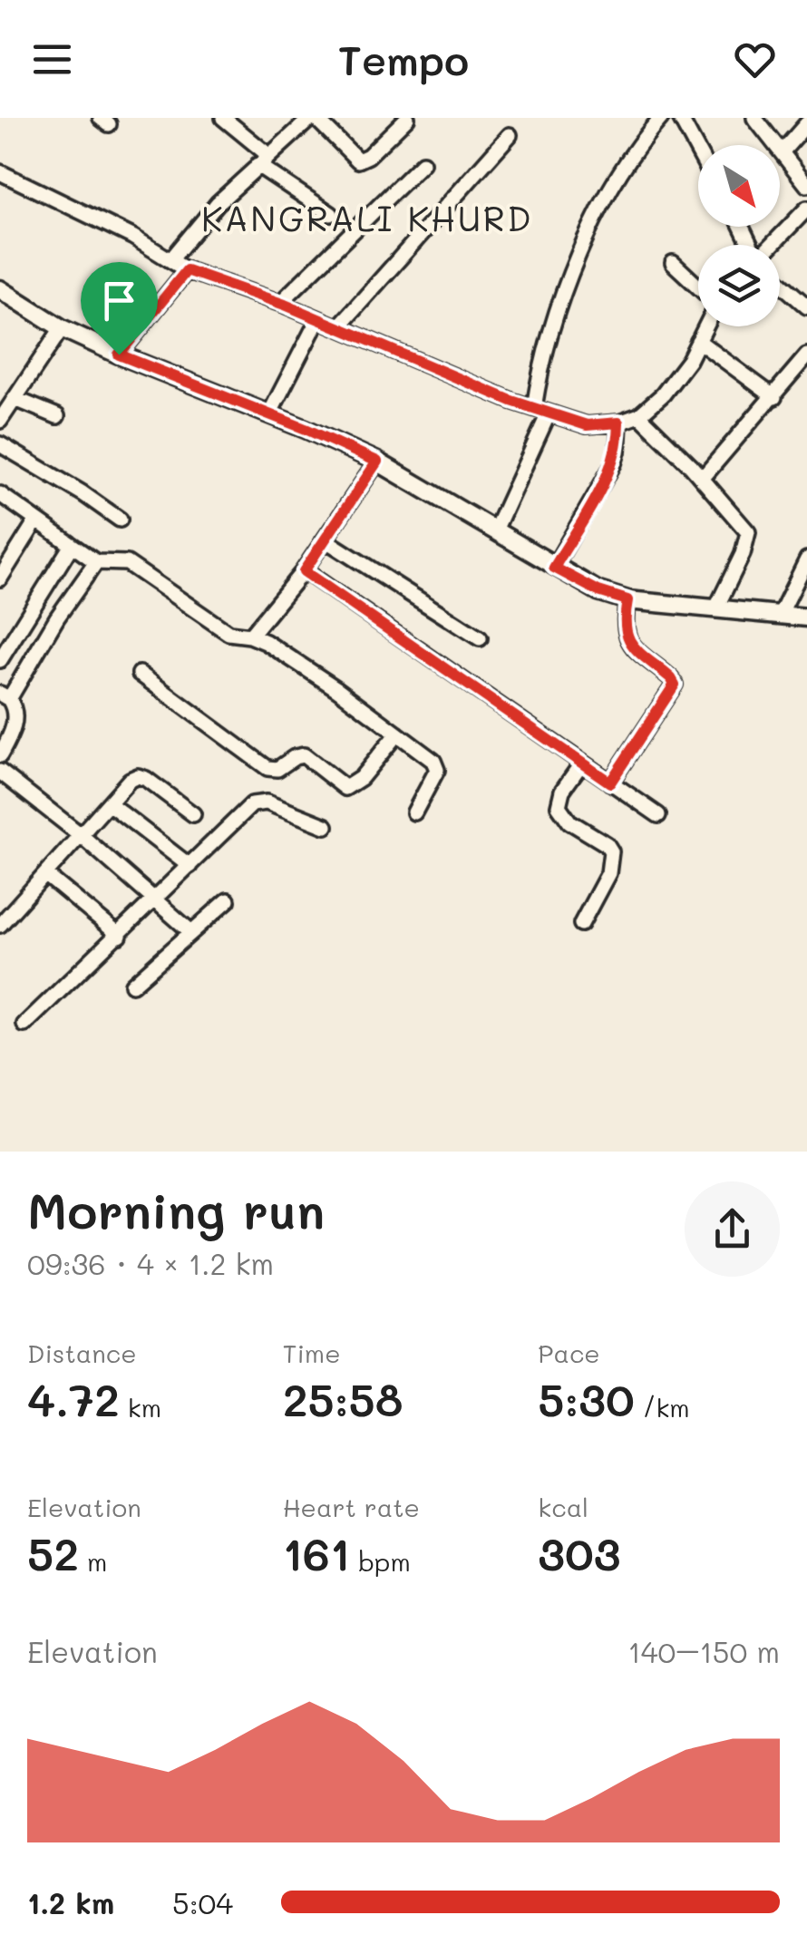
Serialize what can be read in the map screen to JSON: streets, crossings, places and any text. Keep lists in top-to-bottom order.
{
  "districts": ["KANGRALI KHURD"],
  "north": "bottom right",
  "page": {
    "header": "Tempo",
    "heading": ["Morning run", "09:36 · 4 × 1.2 km"],
    "stats": [
      ["Distance", "4.72 km"],
      ["Time", "25:58"],
      ["Pace", "5:30 /km"],
      ["Elevation", "52 m"],
      ["Heart rate", "161 bpm"],
      ["kcal", "303"]
    ],
    "chart": ["Elevation", "140–150 m"],
    "list": [
      {
        "name": "1.2 km",
        "note": "5:04"
      }
    ]
  }
}
